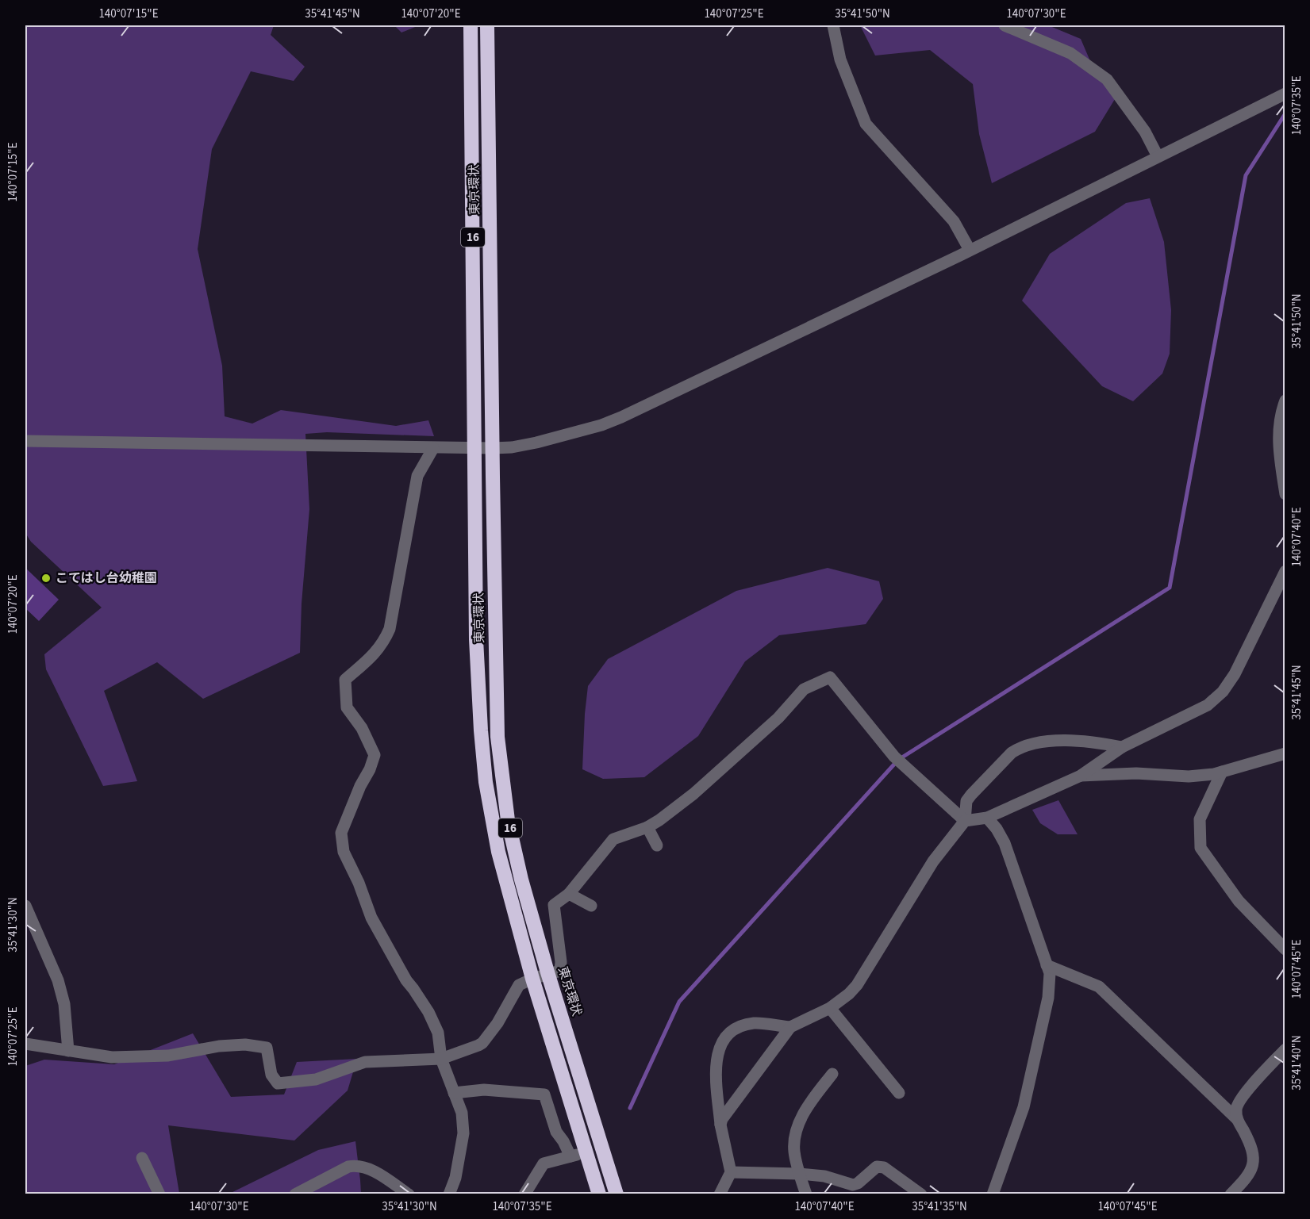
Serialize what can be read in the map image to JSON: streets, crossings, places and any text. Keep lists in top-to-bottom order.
{
  "streets": {
    "highway": ["東京環状", "16"]
  },
  "places": ["こてはし台幼稚園"],
  "coordinates": [
    "140°07'15\"E",
    "35°41'45\"N",
    "140°07'20\"E",
    "140°07'25\"E",
    "35°41'50\"N",
    "140°07'30\"E",
    "140°07'35\"E",
    "140°07'40\"E",
    "35°41'30\"N",
    "140°07'45\"E",
    "35°41'40\"N",
    "35°41'35\"N"
  ]
}
